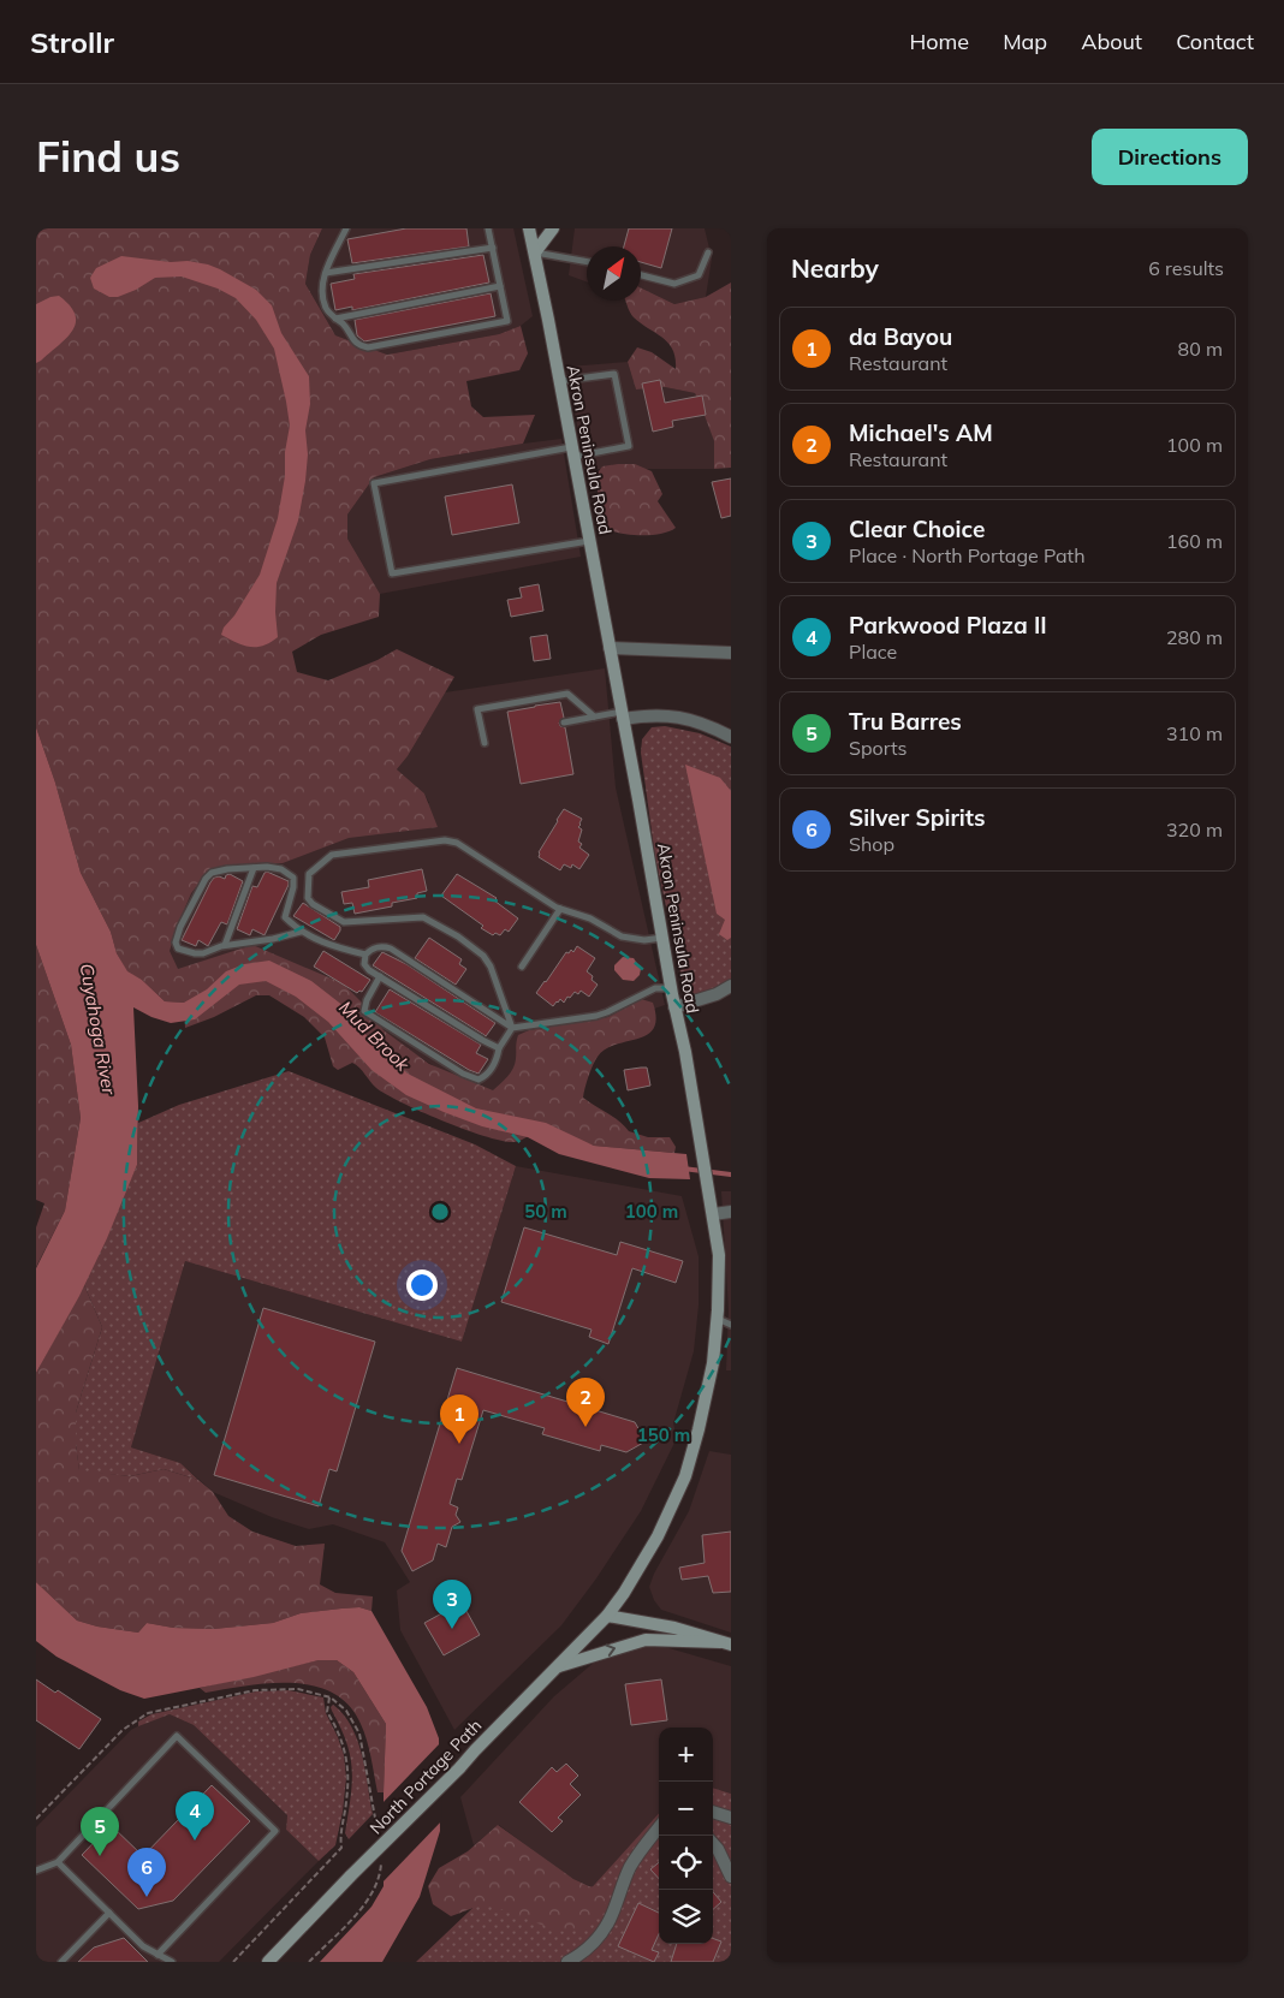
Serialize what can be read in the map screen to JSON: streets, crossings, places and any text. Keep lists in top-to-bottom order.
{
  "streets": {
    "street": ["Akron Peninsula Road", "North Portage Path"]
  },
  "crossings": [
    ["Akron Peninsula Road", "North Portage Path"]
  ],
  "water": ["Cuyahoga River", "Mud Brook"],
  "north": "top right",
  "page": {
    "header": "Strollr",
    "nav": [
      "Home",
      "Map",
      "About",
      "Contact"
    ],
    "buttons": "Directions",
    "title": "Find us",
    "heading": ["Nearby", "6 results"],
    "list": [
      {
        "mark": "1",
        "name": "da Bayou",
        "note": "Restaurant",
        "value": "80 m"
      },
      {
        "mark": "2",
        "name": "Michael's AM",
        "note": "Restaurant",
        "value": "100 m"
      },
      {
        "mark": "3",
        "name": "Clear Choice",
        "note": "Place · North Portage Path",
        "value": "160 m"
      },
      {
        "mark": "4",
        "name": "Parkwood Plaza II",
        "note": "Place",
        "value": "280 m"
      },
      {
        "mark": "5",
        "name": "Tru Barres",
        "note": "Sports",
        "value": "310 m"
      },
      {
        "mark": "6",
        "name": "Silver Spirits",
        "note": "Shop",
        "value": "320 m"
      }
    ],
    "pins": [
      "2",
      "1",
      "3",
      "4",
      "5",
      "6"
    ],
    "map_buttons": ["+", "−"]
  },
  "rings": ["50 m", "100 m", "150 m"]
}
